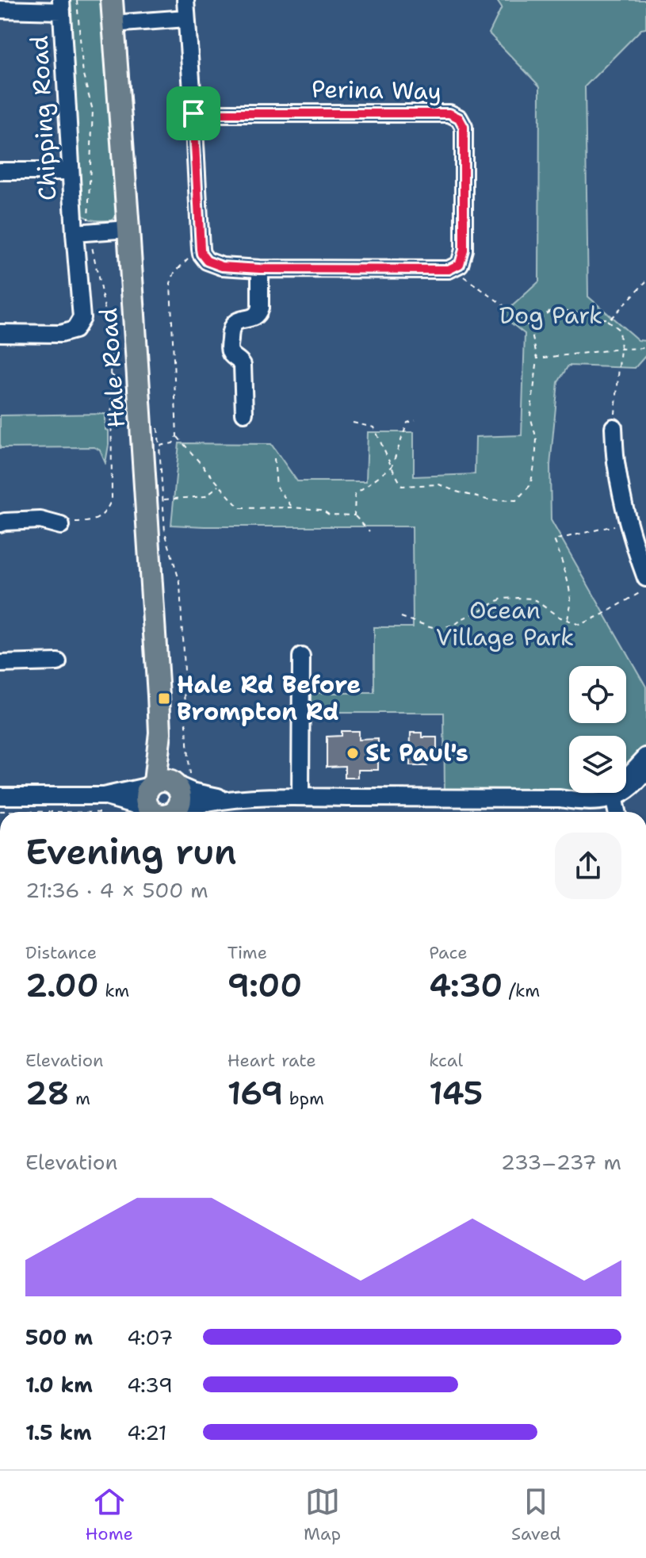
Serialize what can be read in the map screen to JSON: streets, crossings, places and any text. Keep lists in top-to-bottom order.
{
  "streets": {
    "main road": ["Hale Road"],
    "street": ["Perina Way", "Chipping Road"]
  },
  "parks": ["Dog Park", "Ocean Village Park"],
  "places": {
    "transit": ["Hale Rd Before Brompton Rd"],
    "other": ["St Paul's"]
  },
  "page": {
    "heading": ["Evening run", "21:36 · 4 × 500 m"],
    "stats": [
      ["Distance", "2.00 km"],
      ["Time", "9:00"],
      ["Pace", "4:30 /km"],
      ["Elevation", "28 m"],
      ["Heart rate", "169 bpm"],
      ["kcal", "145"]
    ],
    "chart": ["Elevation", "233–237 m"],
    "list": [
      {
        "name": "500 m",
        "note": "4:07"
      },
      {
        "name": "1.0 km",
        "note": "4:39"
      },
      {
        "name": "1.5 km",
        "note": "4:21"
      }
    ],
    "tabs": ["Home", "Map", "Saved"]
  }
}
